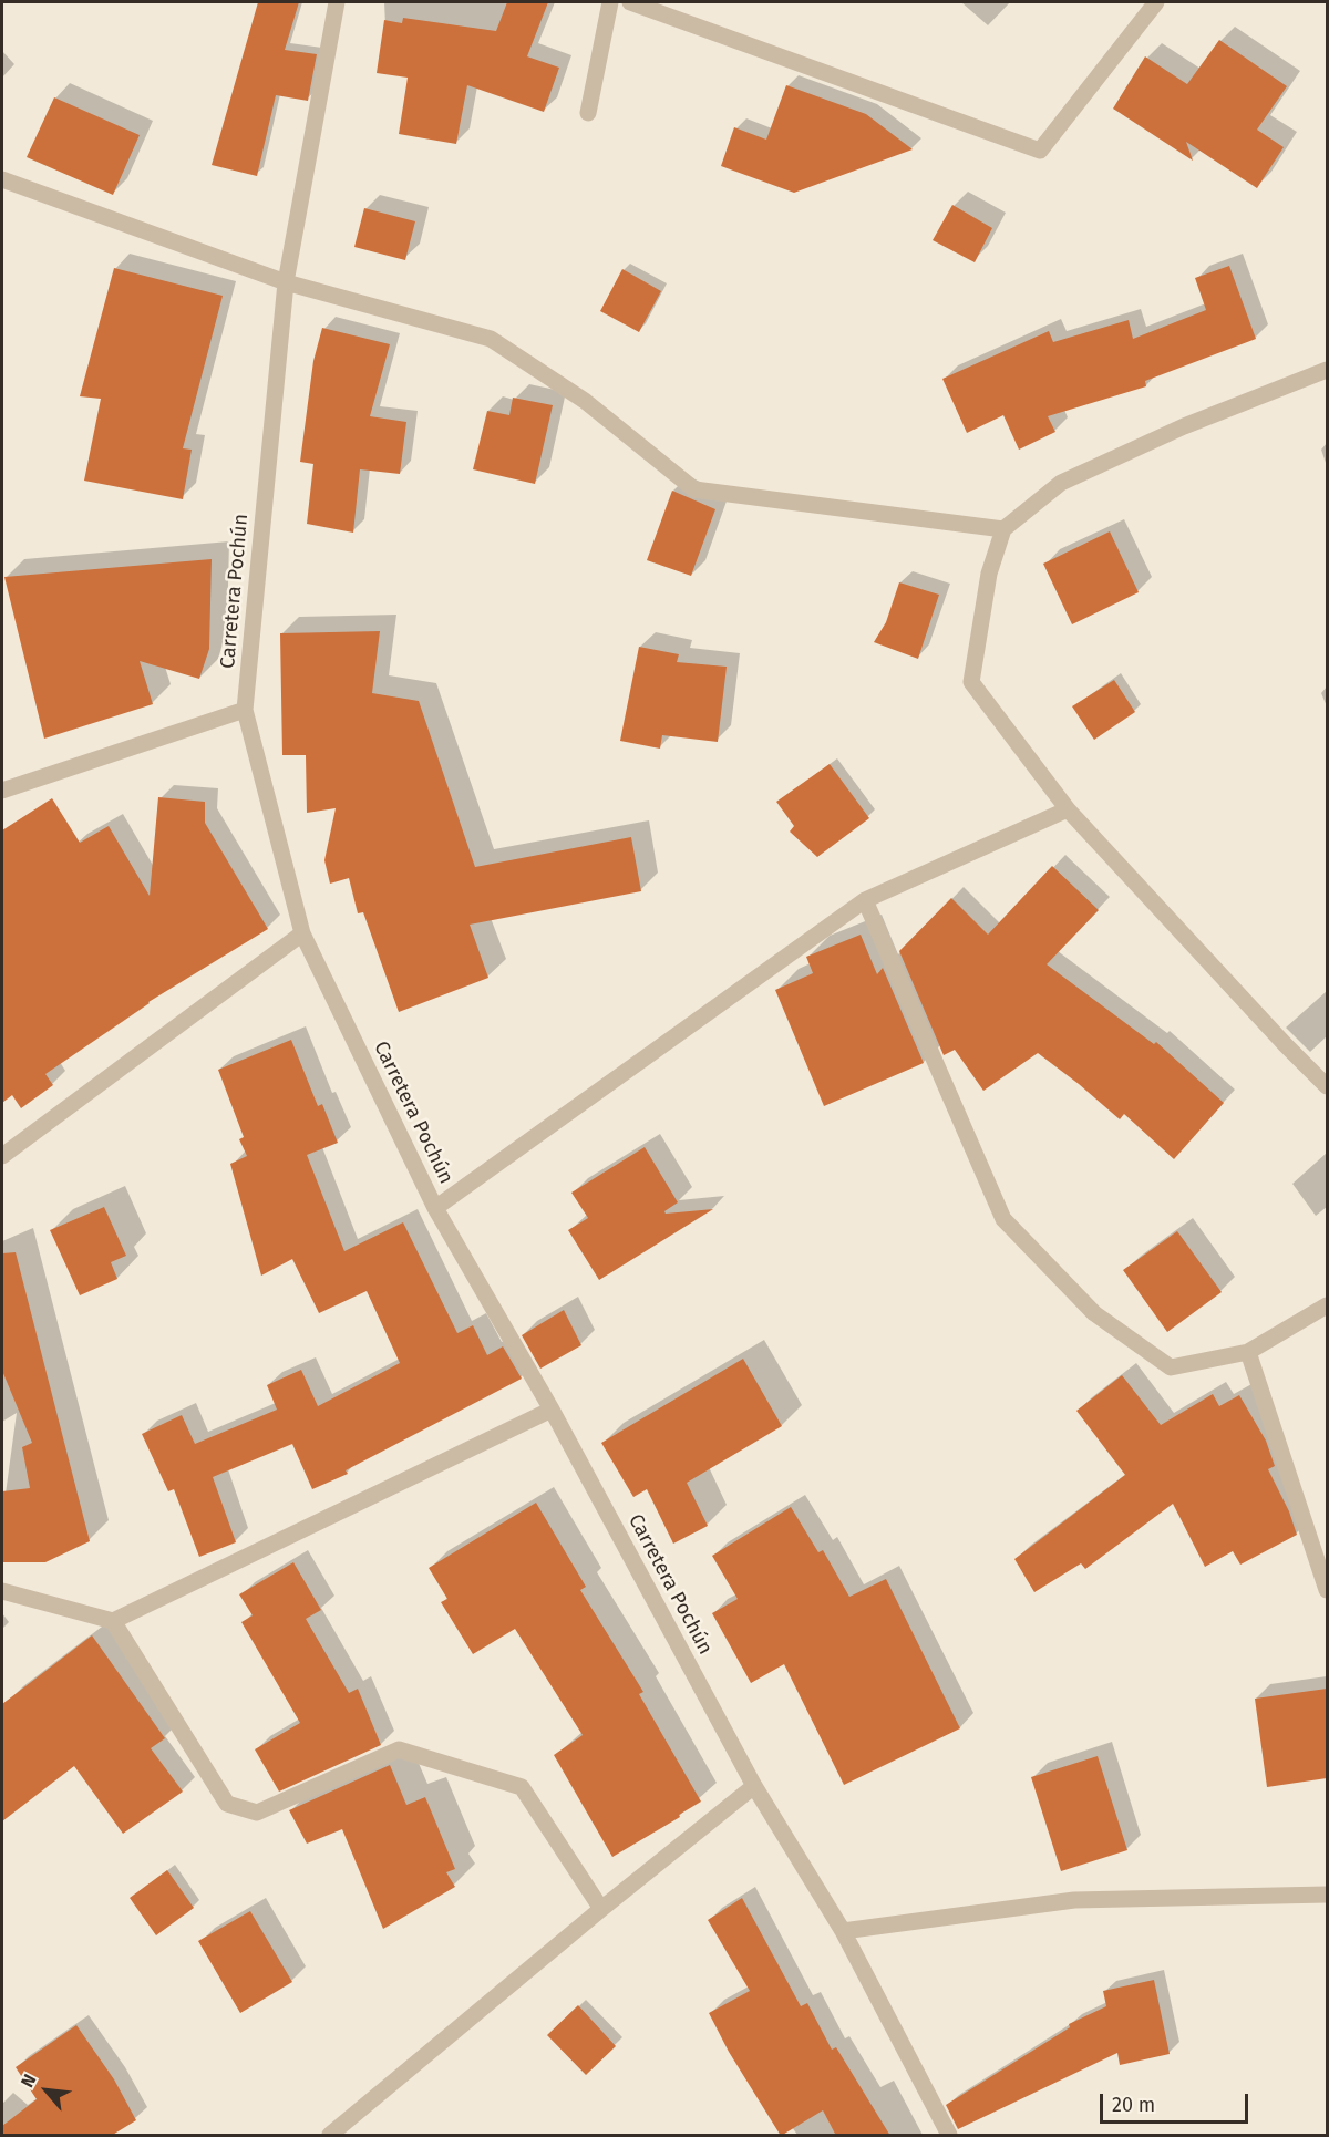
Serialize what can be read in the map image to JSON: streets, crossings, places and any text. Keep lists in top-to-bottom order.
{
  "streets": {
    "street": ["Carretera Pochún"]
  },
  "scale_bar": "20 m",
  "north": "top left"
}
